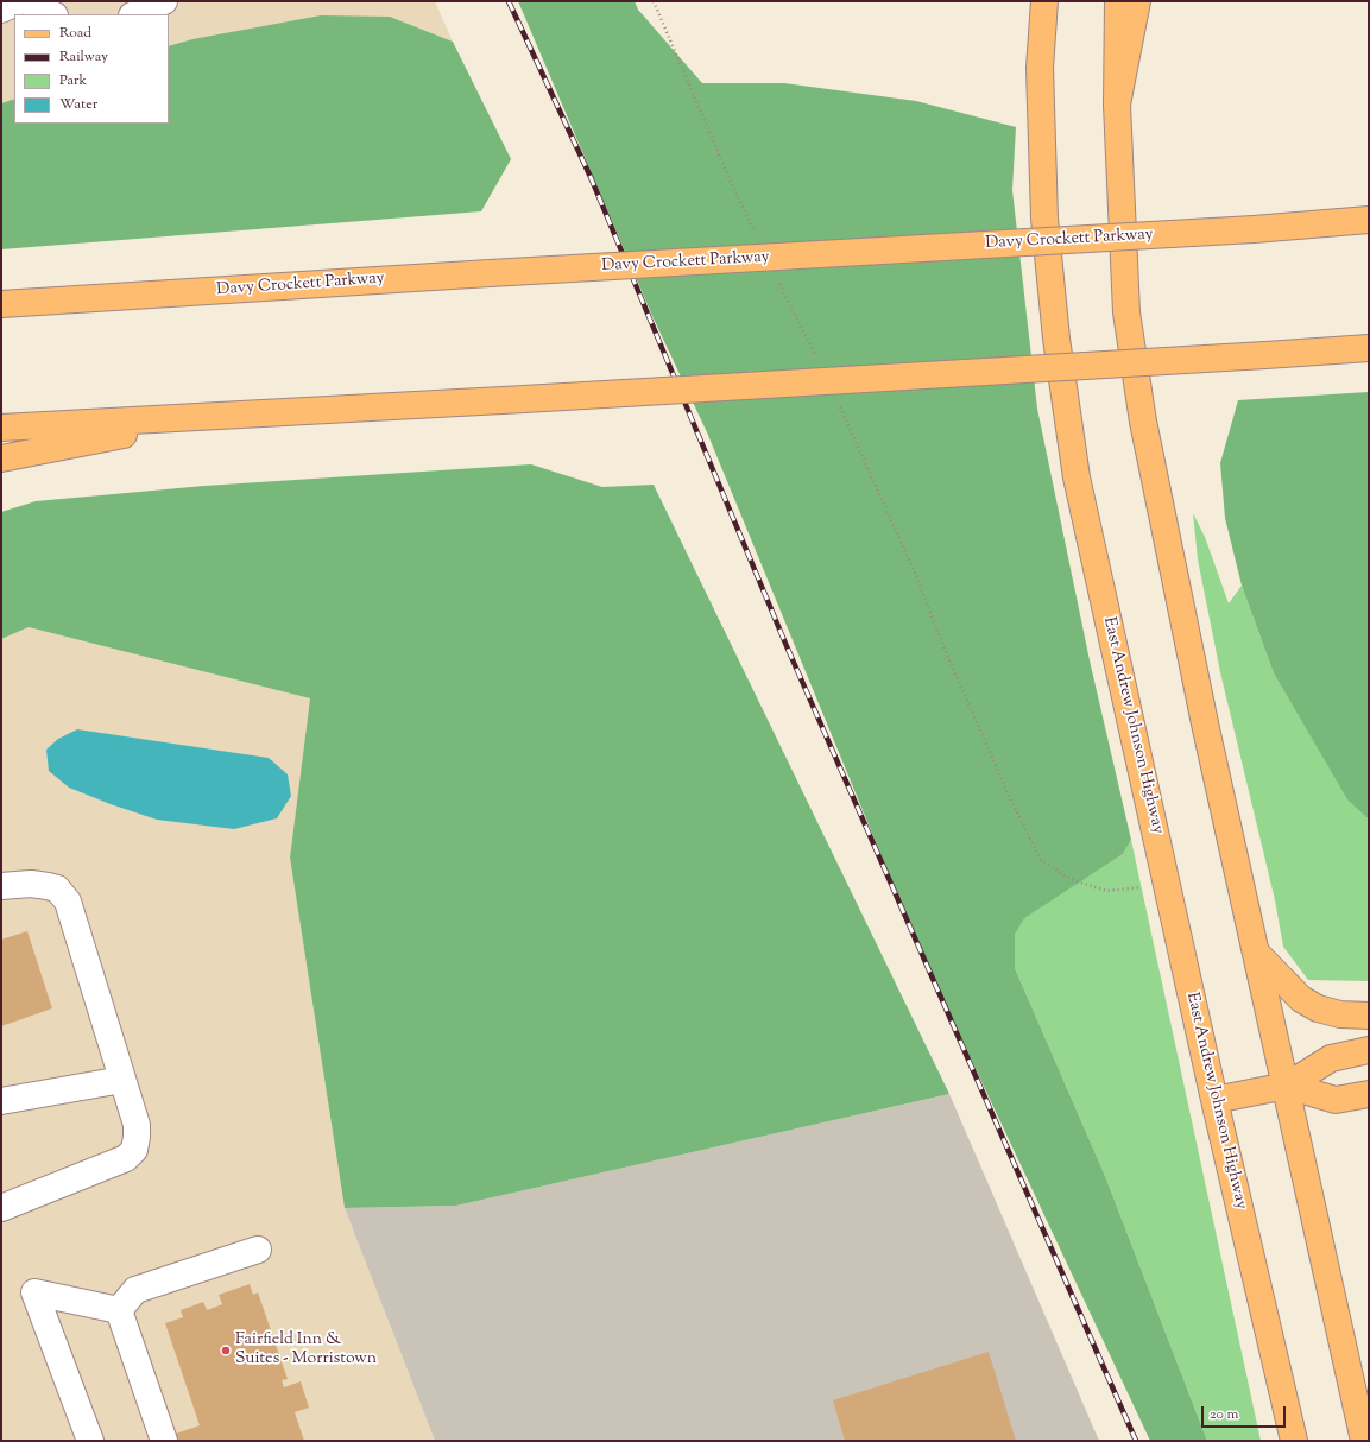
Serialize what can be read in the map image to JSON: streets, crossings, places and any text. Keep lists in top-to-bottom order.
{
  "streets": {
    "main road": ["Davy Crockett Parkway", "East Andrew Johnson Highway"]
  },
  "places": ["Fairfield Inn & Suites - Morristown"],
  "legend": [
    "Road",
    "Railway",
    "Park",
    "Water"
  ],
  "scale_bar": "20 m"
}
